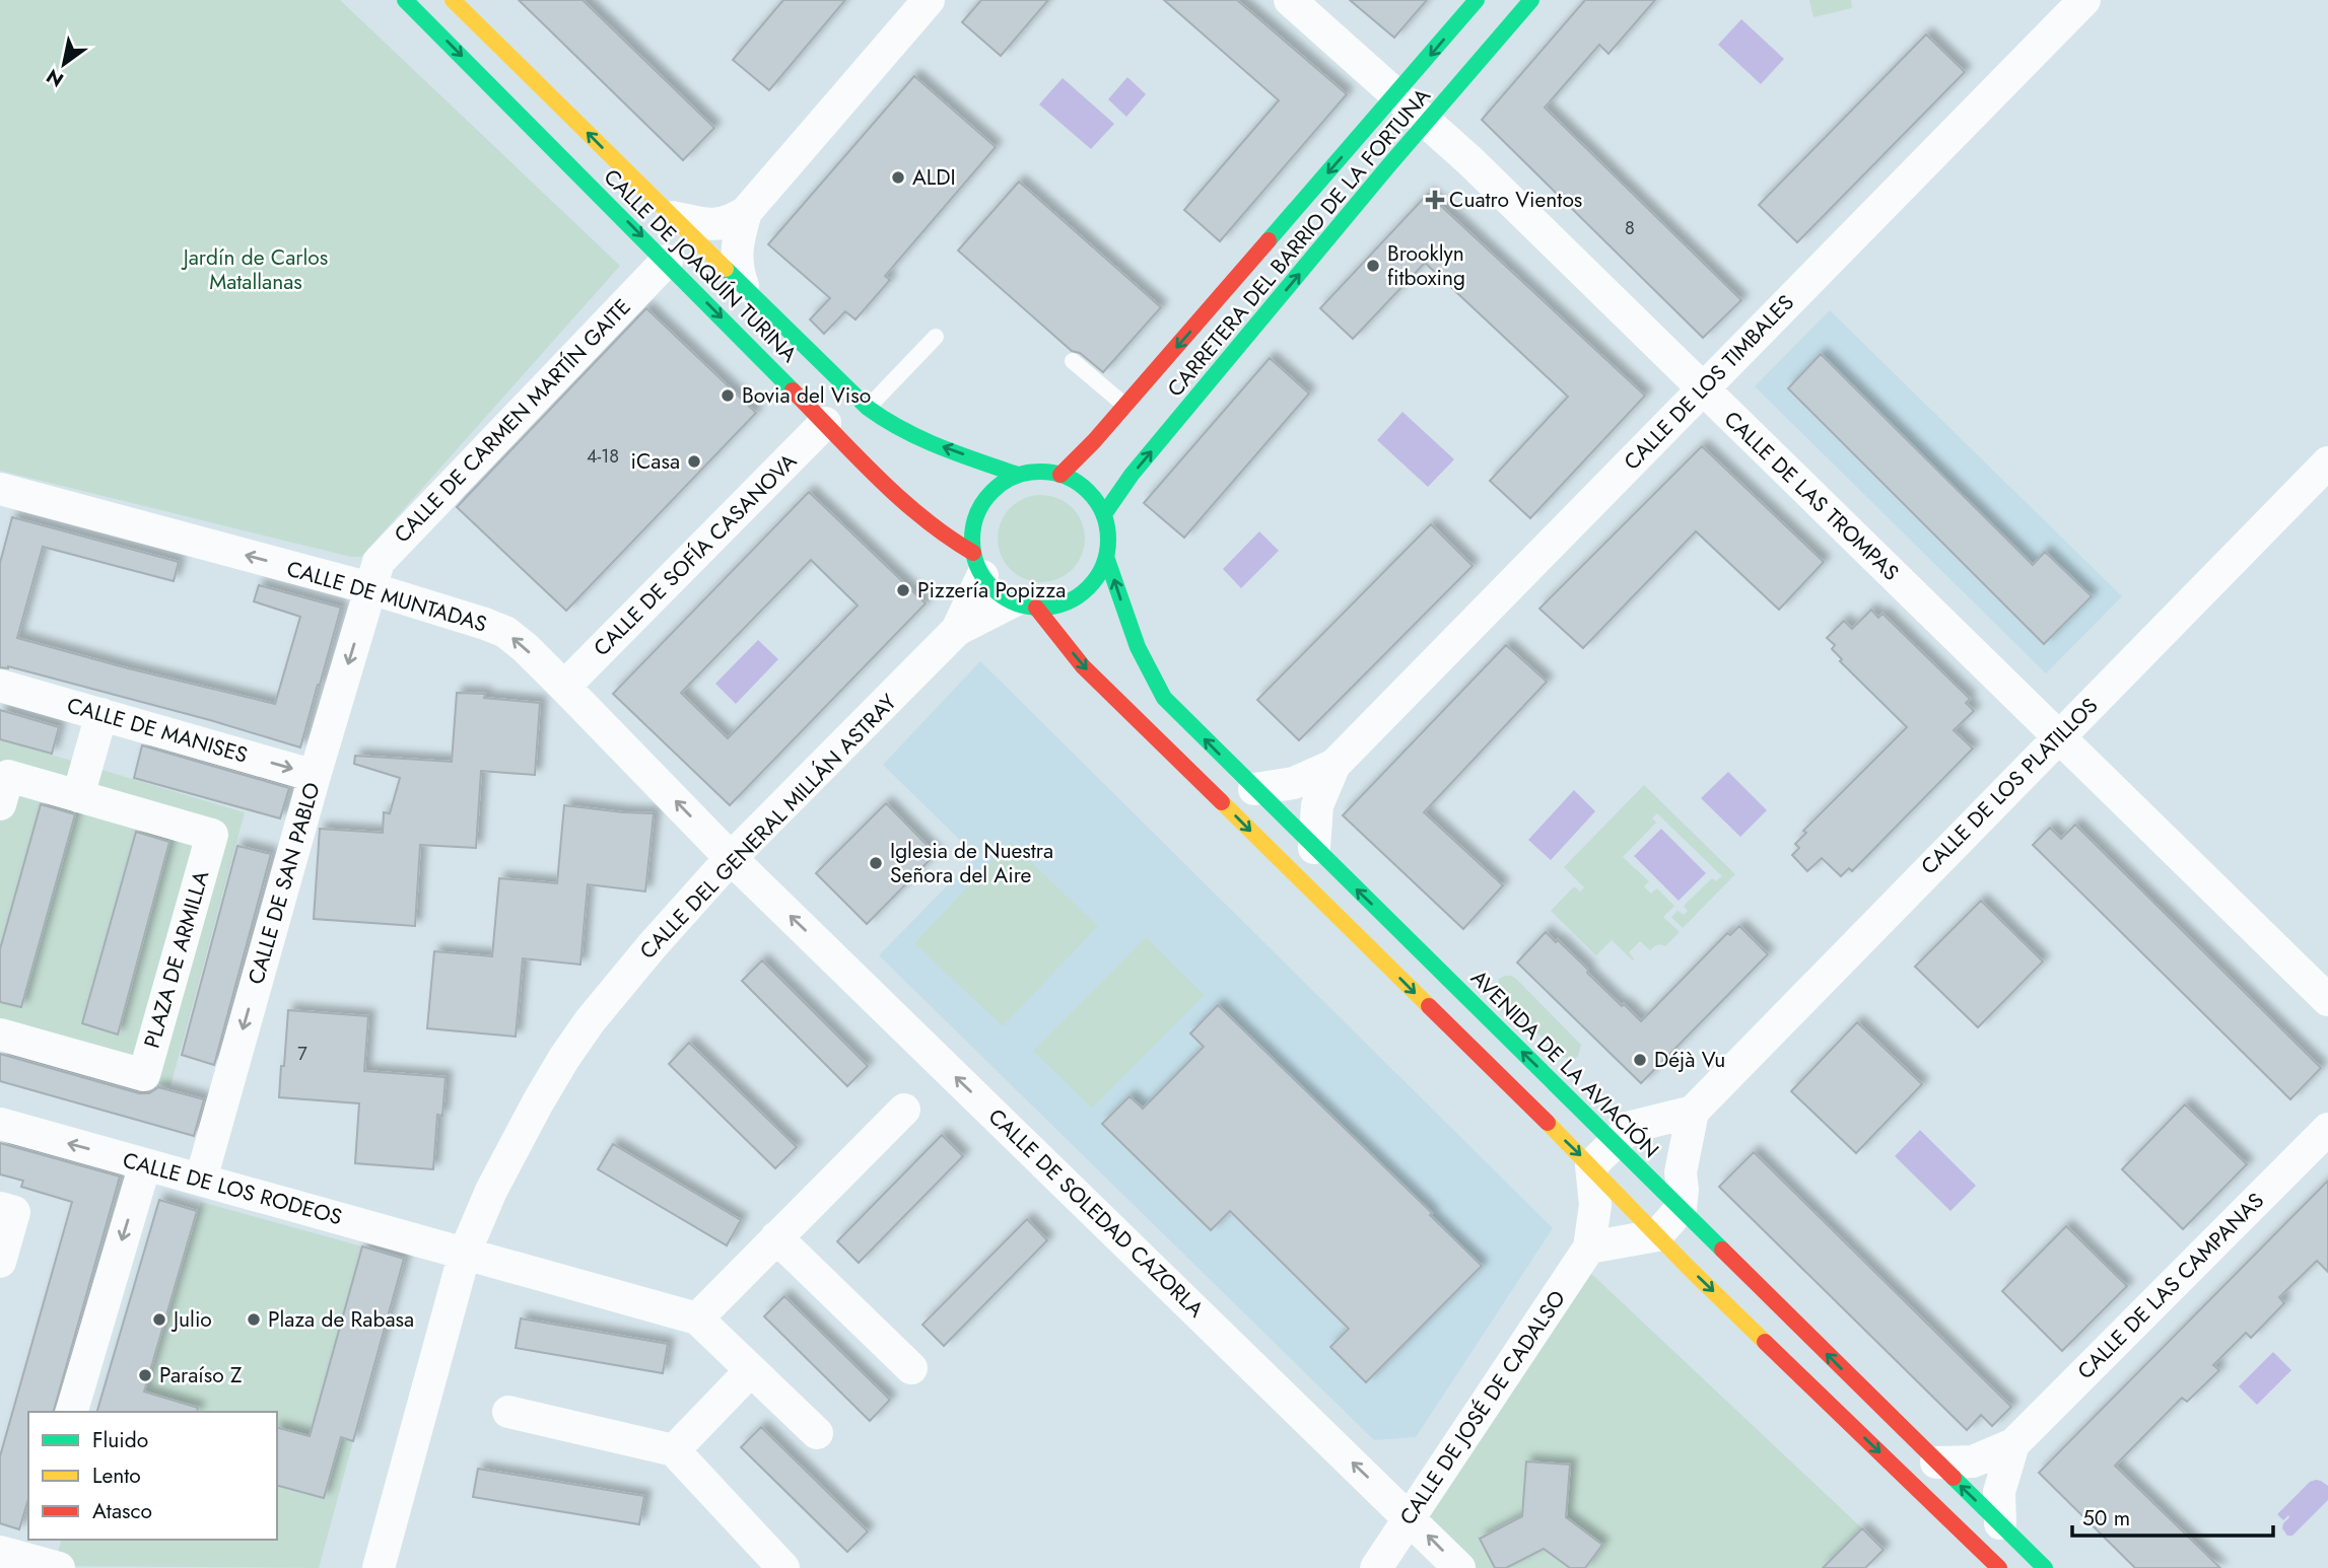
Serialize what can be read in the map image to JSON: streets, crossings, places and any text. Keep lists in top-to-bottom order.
{
  "streets": {
    "main road": ["CARRETERA DEL BARRIO DE LA FORTUNA", "CALLE DE JOAQUÍN TURINA", "AVENIDA DE LA AVIACIÓN"],
    "street": [
      "CALLE DE LOS TIMBALES",
      "CALLE DE CARMEN MARTÍN GAITE",
      "CALLE DE LAS TROMPAS",
      "CALLE DE SOFÍA CASANOVA",
      "CALLE DE MUNTADAS",
      "CALLE DE MANISES",
      "CALLE DE LOS PLATILLOS",
      "CALLE DEL GENERAL MILLÁN ASTRAY",
      "CALLE DE SAN PABLO",
      "PLAZA DE ARMILLA",
      "CALLE DE LOS RODEOS",
      "CALLE DE SOLEDAD CAZORLA",
      "CALLE DE LAS CAMPANAS",
      "CALLE DE JOSÉ DE CADALSO"
    ]
  },
  "crossings": [
    ["CARRETERA DEL BARRIO DE LA FORTUNA", "CALLE DE JOAQUÍN TURINA"],
    ["CARRETERA DEL BARRIO DE LA FORTUNA", "CALLE DE LAS TROMPAS"],
    ["CARRETERA DEL BARRIO DE LA FORTUNA", "CALLE DEL GENERAL MILLÁN ASTRAY"],
    ["CARRETERA DEL BARRIO DE LA FORTUNA", "AVENIDA DE LA AVIACIÓN"],
    ["CALLE DE JOAQUÍN TURINA", "CALLE DE CARMEN MARTÍN GAITE"],
    ["CALLE DE JOAQUÍN TURINA", "CALLE DE SOFÍA CASANOVA"],
    ["CALLE DE JOAQUÍN TURINA", "CALLE DEL GENERAL MILLÁN ASTRAY"],
    ["CALLE DE JOAQUÍN TURINA", "AVENIDA DE LA AVIACIÓN"],
    ["CALLE DE LOS TIMBALES", "CALLE DE LAS TROMPAS"],
    ["CALLE DE LOS TIMBALES", "AVENIDA DE LA AVIACIÓN"],
    ["CALLE DE CARMEN MARTÍN GAITE", "CALLE DE MUNTADAS"],
    ["CALLE DE CARMEN MARTÍN GAITE", "CALLE DE SAN PABLO"],
    ["CALLE DE LAS TROMPAS", "CALLE DE LOS PLATILLOS"],
    ["CALLE DE SOFÍA CASANOVA", "CALLE DE MUNTADAS"],
    ["CALLE DE MUNTADAS", "CALLE DEL GENERAL MILLÁN ASTRAY"],
    ["CALLE DE MUNTADAS", "CALLE DE SAN PABLO"],
    ["CALLE DE MUNTADAS", "CALLE DE SOLEDAD CAZORLA"],
    ["CALLE DE MANISES", "CALLE DE SAN PABLO"],
    ["CALLE DEL GENERAL MILLÁN ASTRAY", "AVENIDA DE LA AVIACIÓN"],
    ["CALLE DEL GENERAL MILLÁN ASTRAY", "CALLE DE LOS RODEOS"],
    ["CALLE DEL GENERAL MILLÁN ASTRAY", "CALLE DE SOLEDAD CAZORLA"],
    ["CALLE DE SAN PABLO", "CALLE DE LOS RODEOS"],
    ["AVENIDA DE LA AVIACIÓN", "CALLE DE LAS CAMPANAS"],
    ["CALLE DE SOLEDAD CAZORLA", "CALLE DE JOSÉ DE CADALSO"]
  ],
  "one_way": [
    "CALLE DE MUNTADAS",
    "CALLE DE MANISES",
    "CALLE DE SAN PABLO",
    "CALLE DE SOLEDAD CAZORLA"
  ],
  "parks": ["Jardín de Carlos Matallanas"],
  "places": {
    "other": [
      "ALDI",
      "Brooklyn fitboxing",
      "Bovia del Viso",
      "iCasa",
      "Pizzería Popizza",
      "Iglesia de Nuestra Señora del Aire",
      "Déjà Vu",
      "Julio",
      "Plaza de Rabasa",
      "Paraíso Z"
    ],
    "health": ["Cuatro Vientos"]
  },
  "house_numbers": ["8", "4-18", "7"],
  "legend": ["Fluido", "Lento", "Atasco"],
  "scale_bar": "50 m",
  "north": "bottom left"
}
